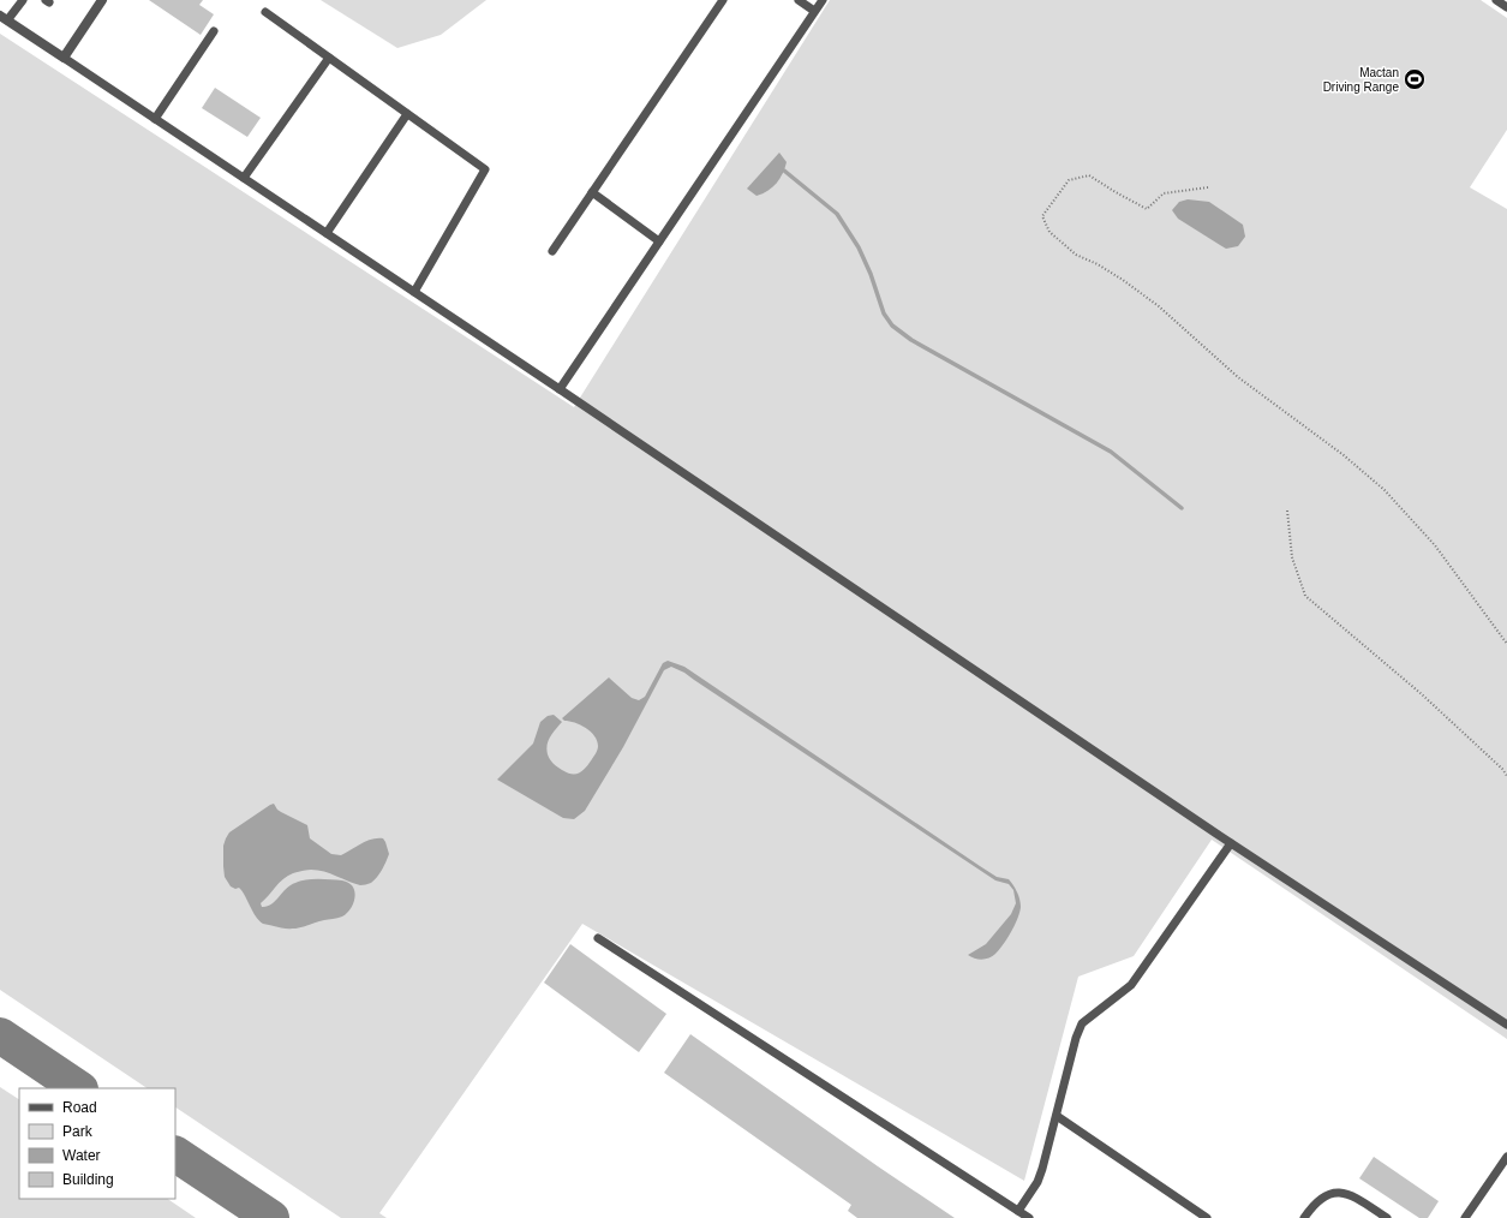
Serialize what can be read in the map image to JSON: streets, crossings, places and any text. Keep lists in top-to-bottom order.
{
  "places": {
    "sports": ["Mactan Driving Range"]
  },
  "legend": [
    "Road",
    "Park",
    "Water",
    "Building"
  ]
}
